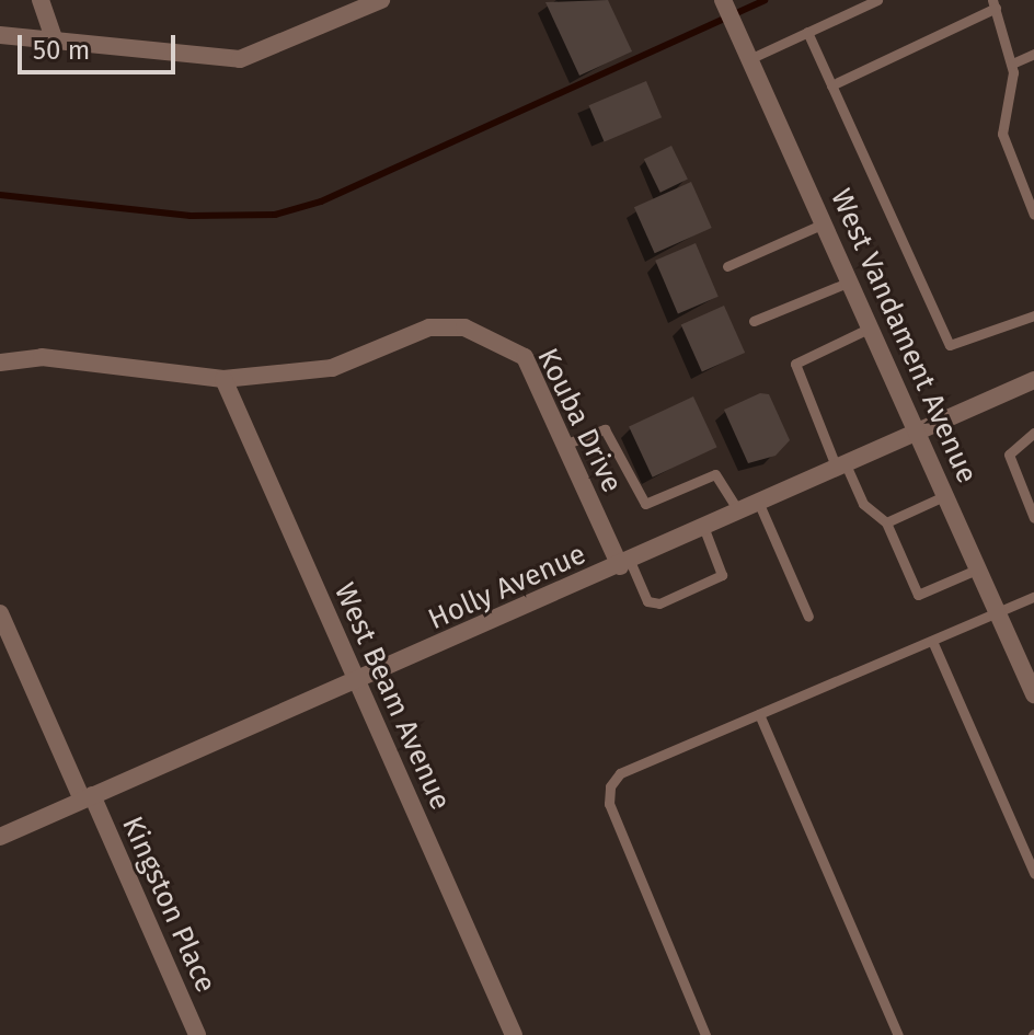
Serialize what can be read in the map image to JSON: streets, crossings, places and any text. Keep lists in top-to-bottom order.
{
  "streets": {
    "street": [
      "West Vandament Avenue",
      "Kouba Drive",
      "Holly Avenue",
      "West Beam Avenue",
      "Kingston Place"
    ]
  },
  "crossings": [
    ["West Vandament Avenue", "Holly Avenue"],
    ["Kouba Drive", "Holly Avenue"],
    ["Kouba Drive", "West Beam Avenue"],
    ["Holly Avenue", "West Beam Avenue"],
    ["Holly Avenue", "Kingston Place"]
  ],
  "scale_bar": "50 m"
}
